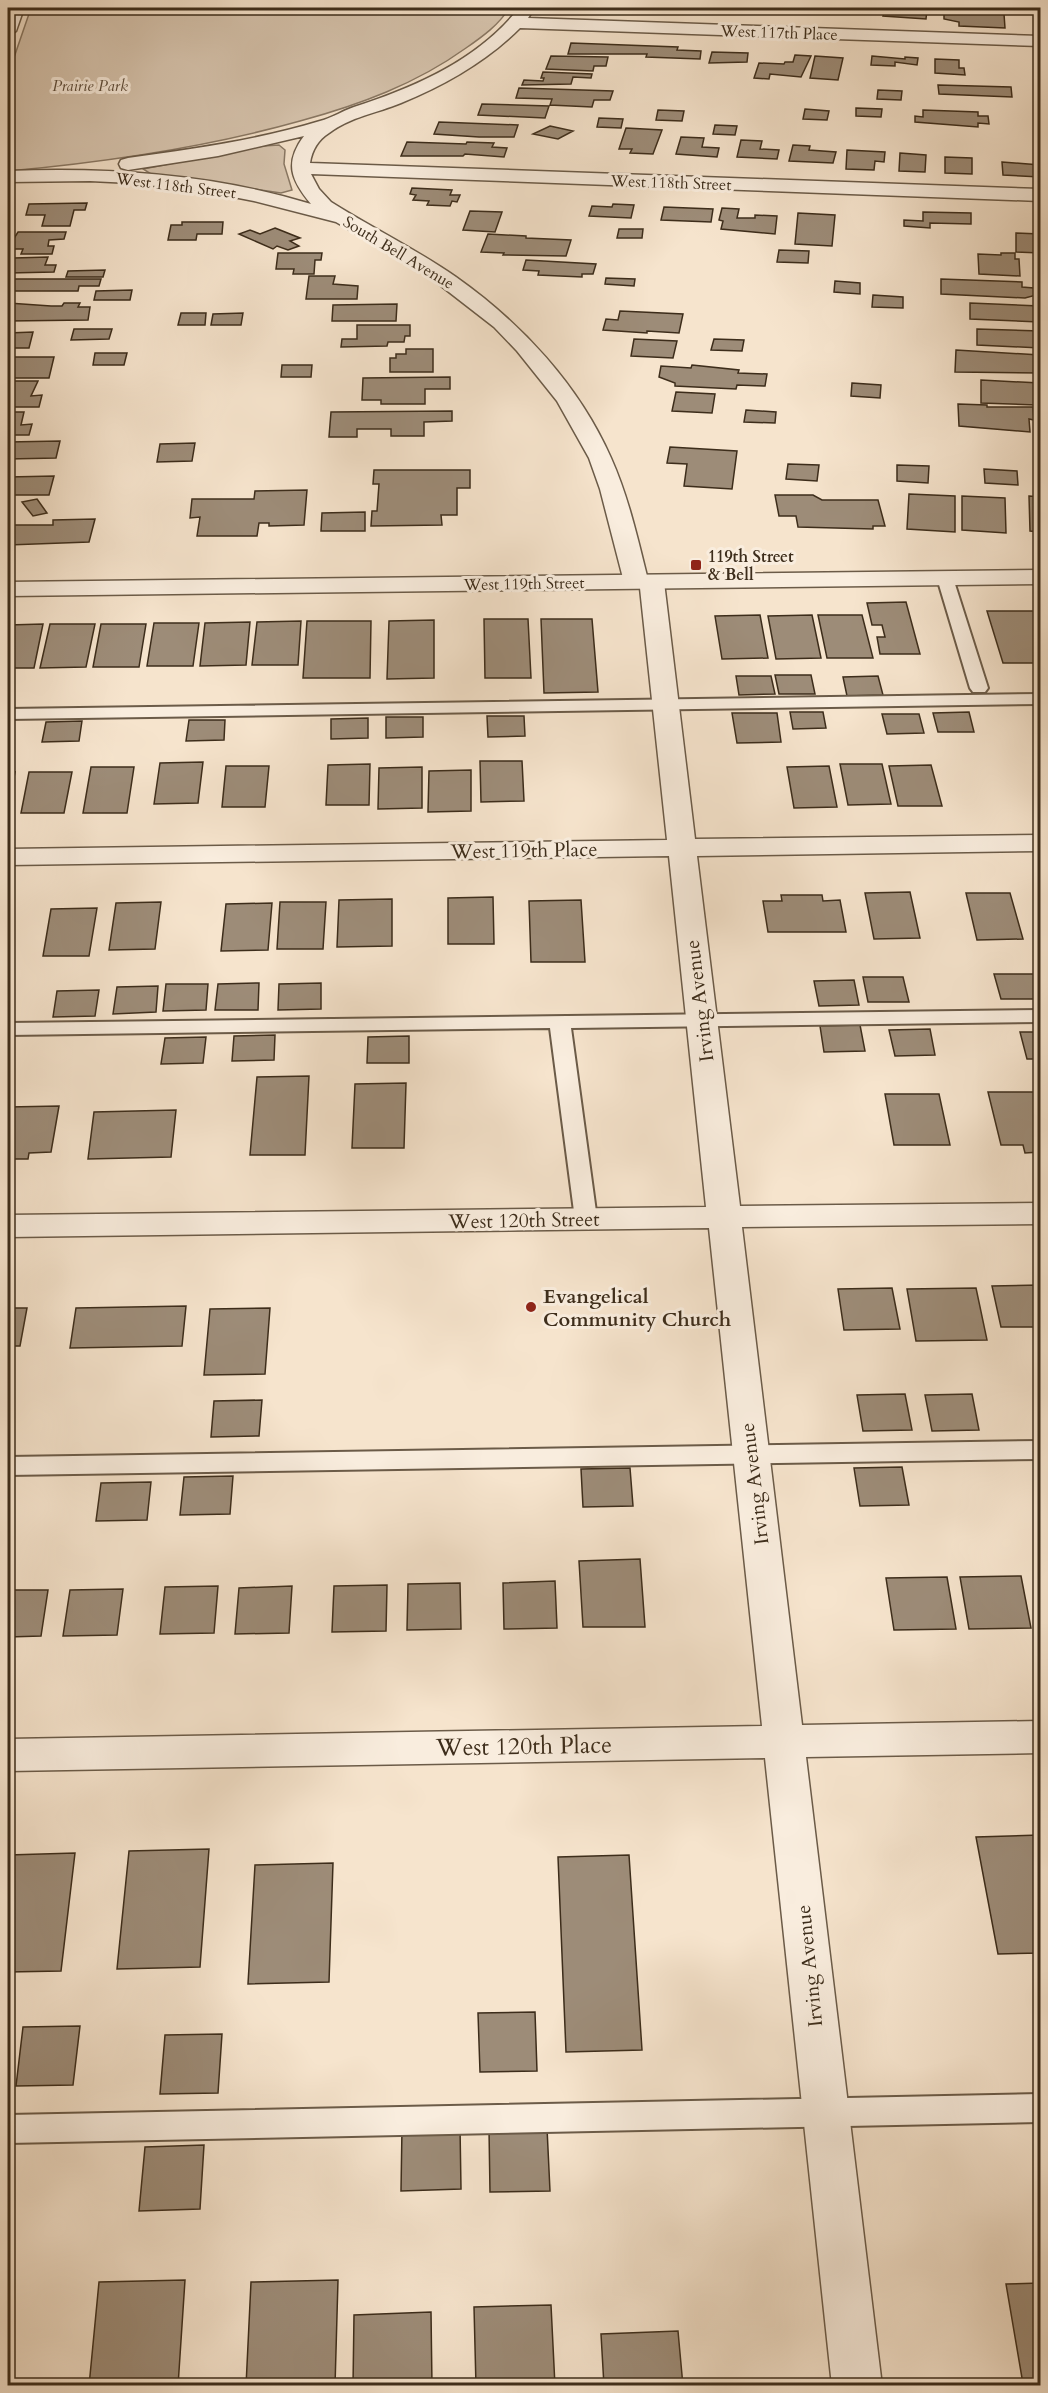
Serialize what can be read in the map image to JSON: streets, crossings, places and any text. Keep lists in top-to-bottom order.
{
  "streets": {
    "street": [
      "West 117th Place",
      "West 118th Street",
      "South Bell Avenue",
      "West 119th Street",
      "West 119th Place",
      "Irving Avenue",
      "West 120th Street",
      "West 120th Place"
    ]
  },
  "crossings": [
    ["West 118th Street", "South Bell Avenue"],
    ["South Bell Avenue", "West 119th Street"],
    ["South Bell Avenue", "Irving Avenue"],
    ["West 119th Street", "Irving Avenue"],
    ["West 119th Place", "Irving Avenue"],
    ["Irving Avenue", "West 120th Street"],
    ["Irving Avenue", "West 120th Place"]
  ],
  "parks": ["Prairie Park"],
  "places": {
    "transit": ["119th Street & Bell"],
    "other": ["Evangelical Community Church"]
  }
}
